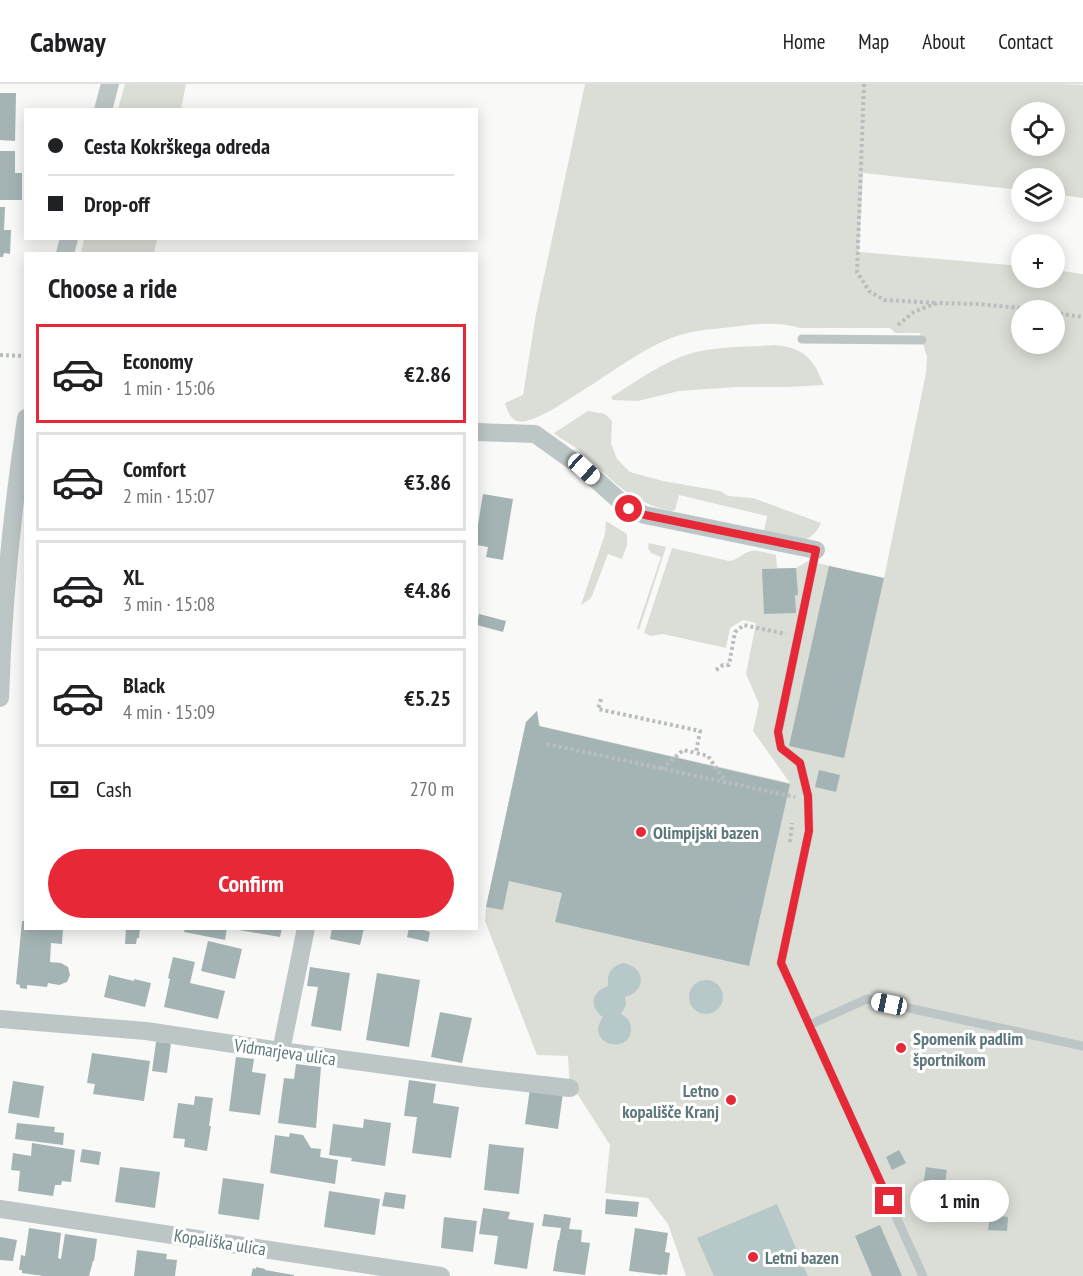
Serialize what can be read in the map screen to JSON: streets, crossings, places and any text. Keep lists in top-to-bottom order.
{
  "streets": {
    "street": ["Vidmarjeva ulica", "Kopališka ulica"]
  },
  "places": [
    "Olimpijski bazen",
    "Spomenik padlim športnikom",
    "Letno kopališče Kranj",
    "Letni bazen"
  ],
  "page": {
    "header": "Cabway",
    "nav": [
      "Home",
      "Map",
      "About",
      "Contact"
    ],
    "map_buttons": ["+", "−"],
    "banner": ["Cesta Kokrškega odreda", "Drop-off"],
    "heading": "Choose a ride",
    "list": [
      {
        "name": "Economy",
        "note": "1 min · 15:06",
        "value": "€2.86"
      },
      {
        "name": "Comfort",
        "note": "2 min · 15:07",
        "value": "€3.86"
      },
      {
        "name": "XL",
        "note": "3 min · 15:08",
        "value": "€4.86"
      },
      {
        "name": "Black",
        "note": "4 min · 15:09",
        "value": "€5.25"
      }
    ],
    "pay": ["Cash", "270 m"],
    "buttons": "Confirm",
    "bubble": "1 min"
  }
}
